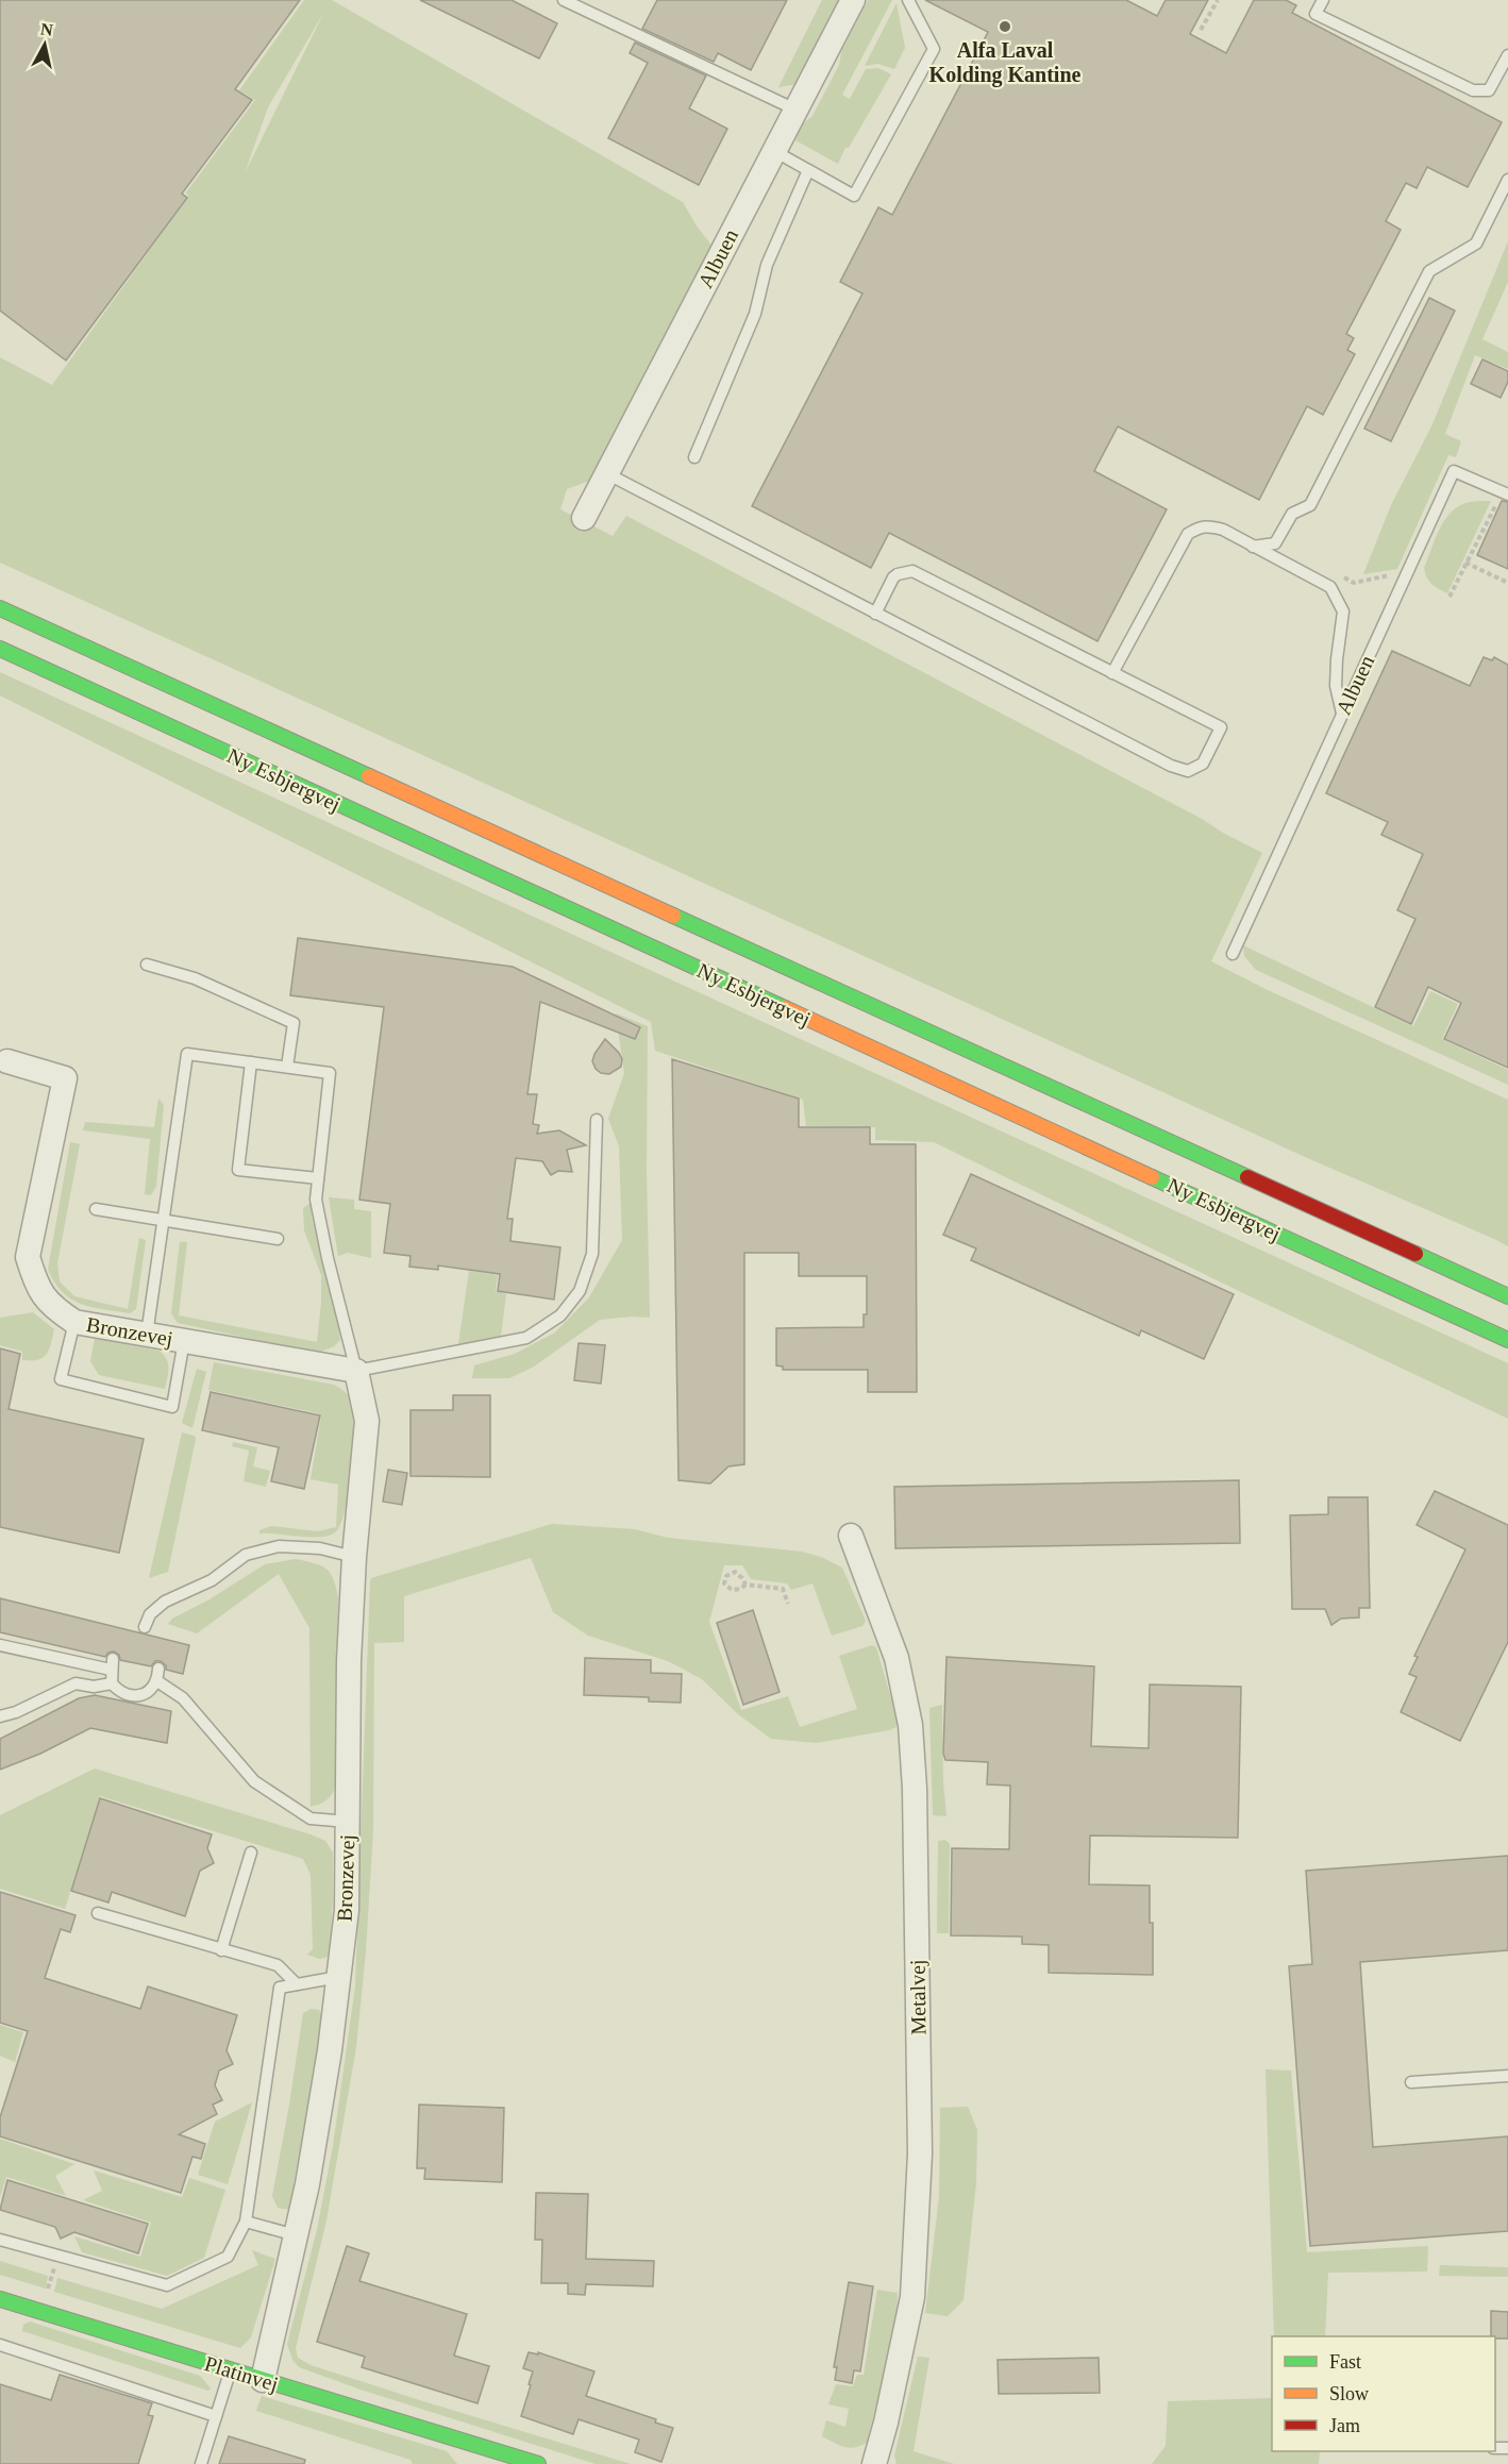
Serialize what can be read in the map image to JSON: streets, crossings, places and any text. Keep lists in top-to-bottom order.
{
  "streets": {
    "street": [
      "Albuen",
      "Ny Esbjergvej",
      "Bronzevej",
      "Metalvej",
      "Platinvej"
    ]
  },
  "crossings": [
    ["Bronzevej", "Platinvej"]
  ],
  "places": ["Alfa Laval Kolding Kantine"],
  "legend": ["Fast", "Slow", "Jam"],
  "north": "top"
}
